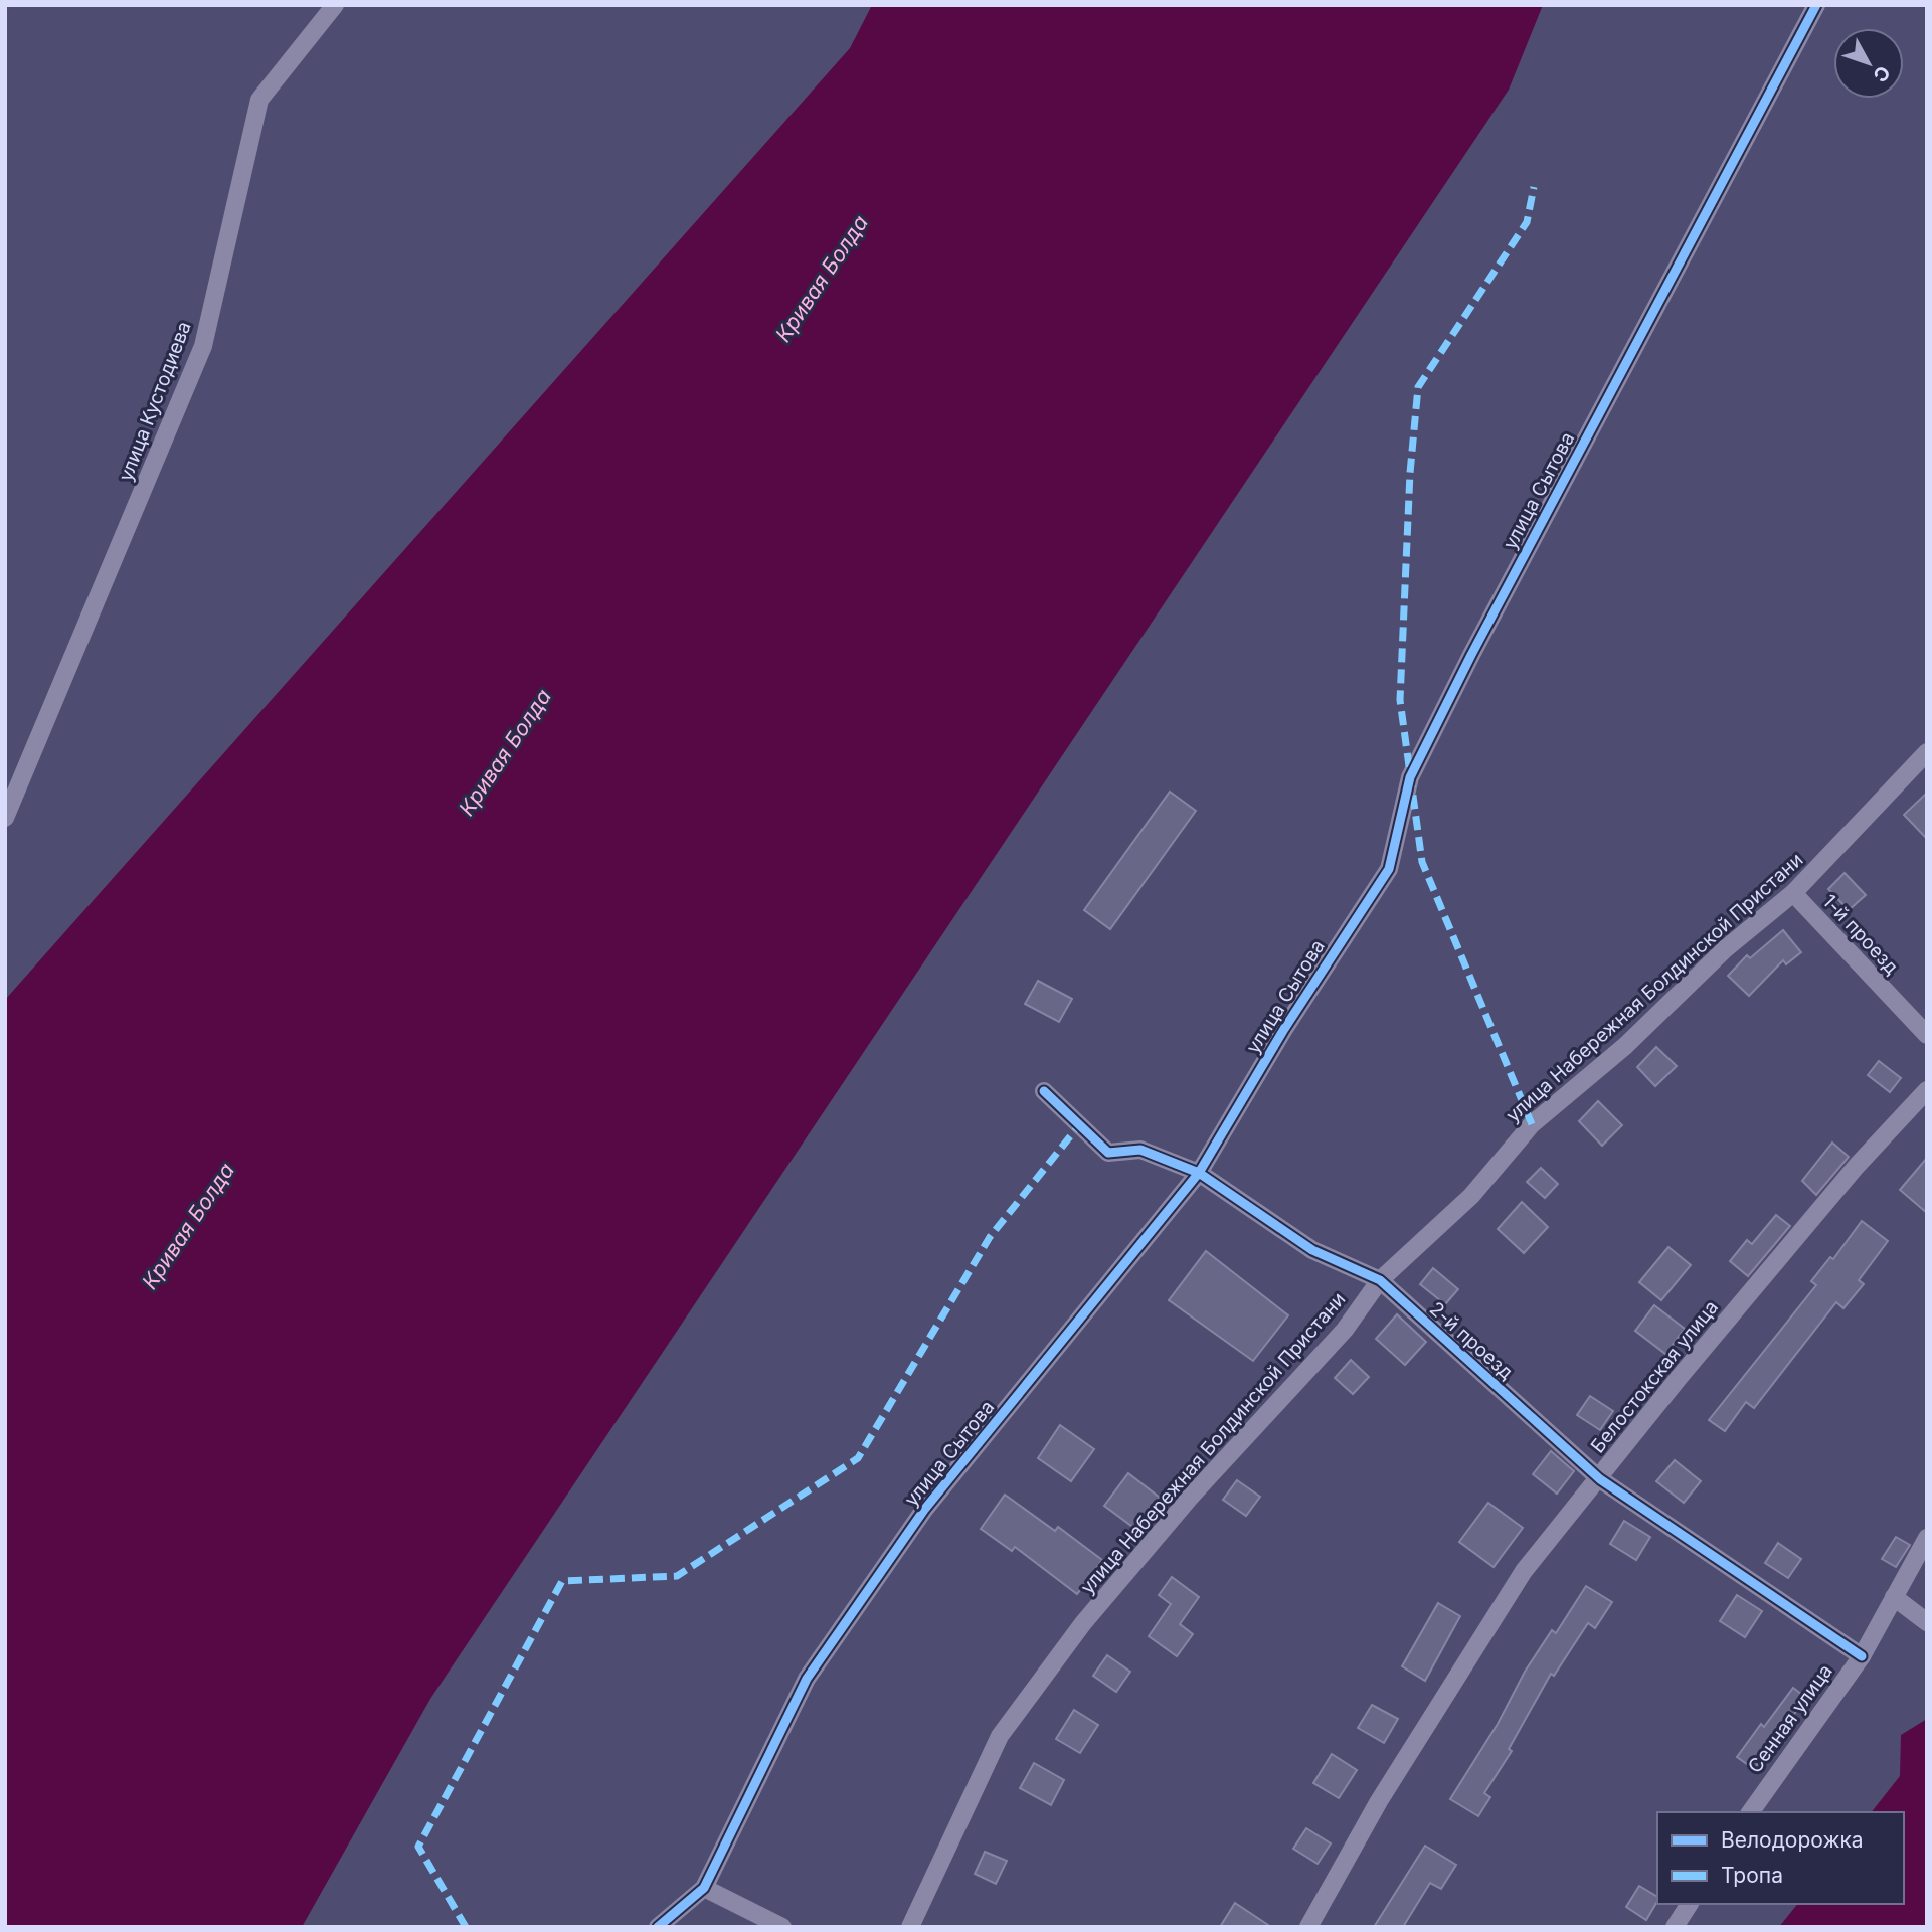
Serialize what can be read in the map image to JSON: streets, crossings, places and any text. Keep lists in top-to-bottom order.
{
  "streets": {
    "street": [
      "улица Кустодиева",
      "улица Сытова",
      "1-й проезд",
      "улица Набережная Болдинской Пристани",
      "2-й проезд",
      "Белостокская улица",
      "Сенная улица"
    ]
  },
  "crossings": [
    ["улица Сытова", "2-й проезд"],
    ["1-й проезд", "улица Набережная Болдинской Пристани"],
    ["улица Набережная Болдинской Пристани", "2-й проезд"],
    ["2-й проезд", "Белостокская улица"],
    ["2-й проезд", "Сенная улица"]
  ],
  "water": ["Кривая Болда"],
  "legend": ["Велодорожка", "Тропа"],
  "north": "bottom right"
}
